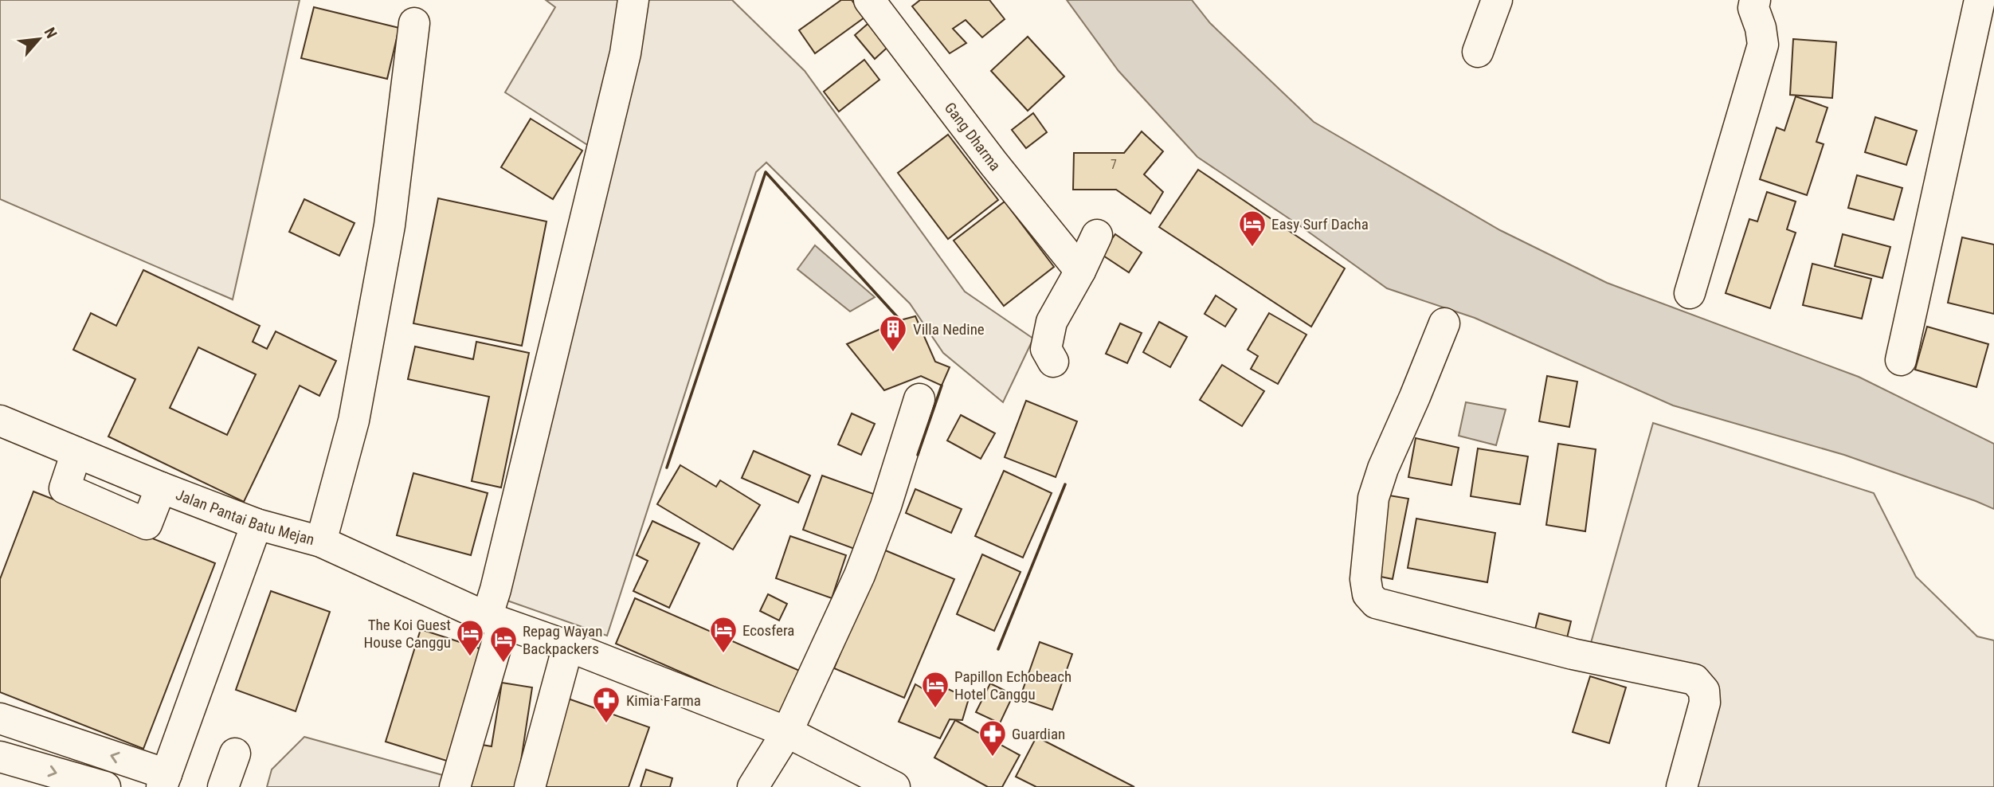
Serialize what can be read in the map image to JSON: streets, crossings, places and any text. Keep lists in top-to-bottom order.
{
  "streets": {
    "street": ["Gang Dharma", "Jalan Pantai Batu Mejan"]
  },
  "places": {
    "hotel": [
      "Easy Surf Dacha",
      "Ecosfera",
      "The Koi Guest House Canggu",
      "Repag Wayan Backpackers",
      "Papillon Echobeach Hotel Canggu"
    ],
    "building": ["Villa Nedine"],
    "pharmacy": ["Kimia Farma", "Guardian"]
  },
  "house_numbers": ["7"],
  "north": "top right"
}
